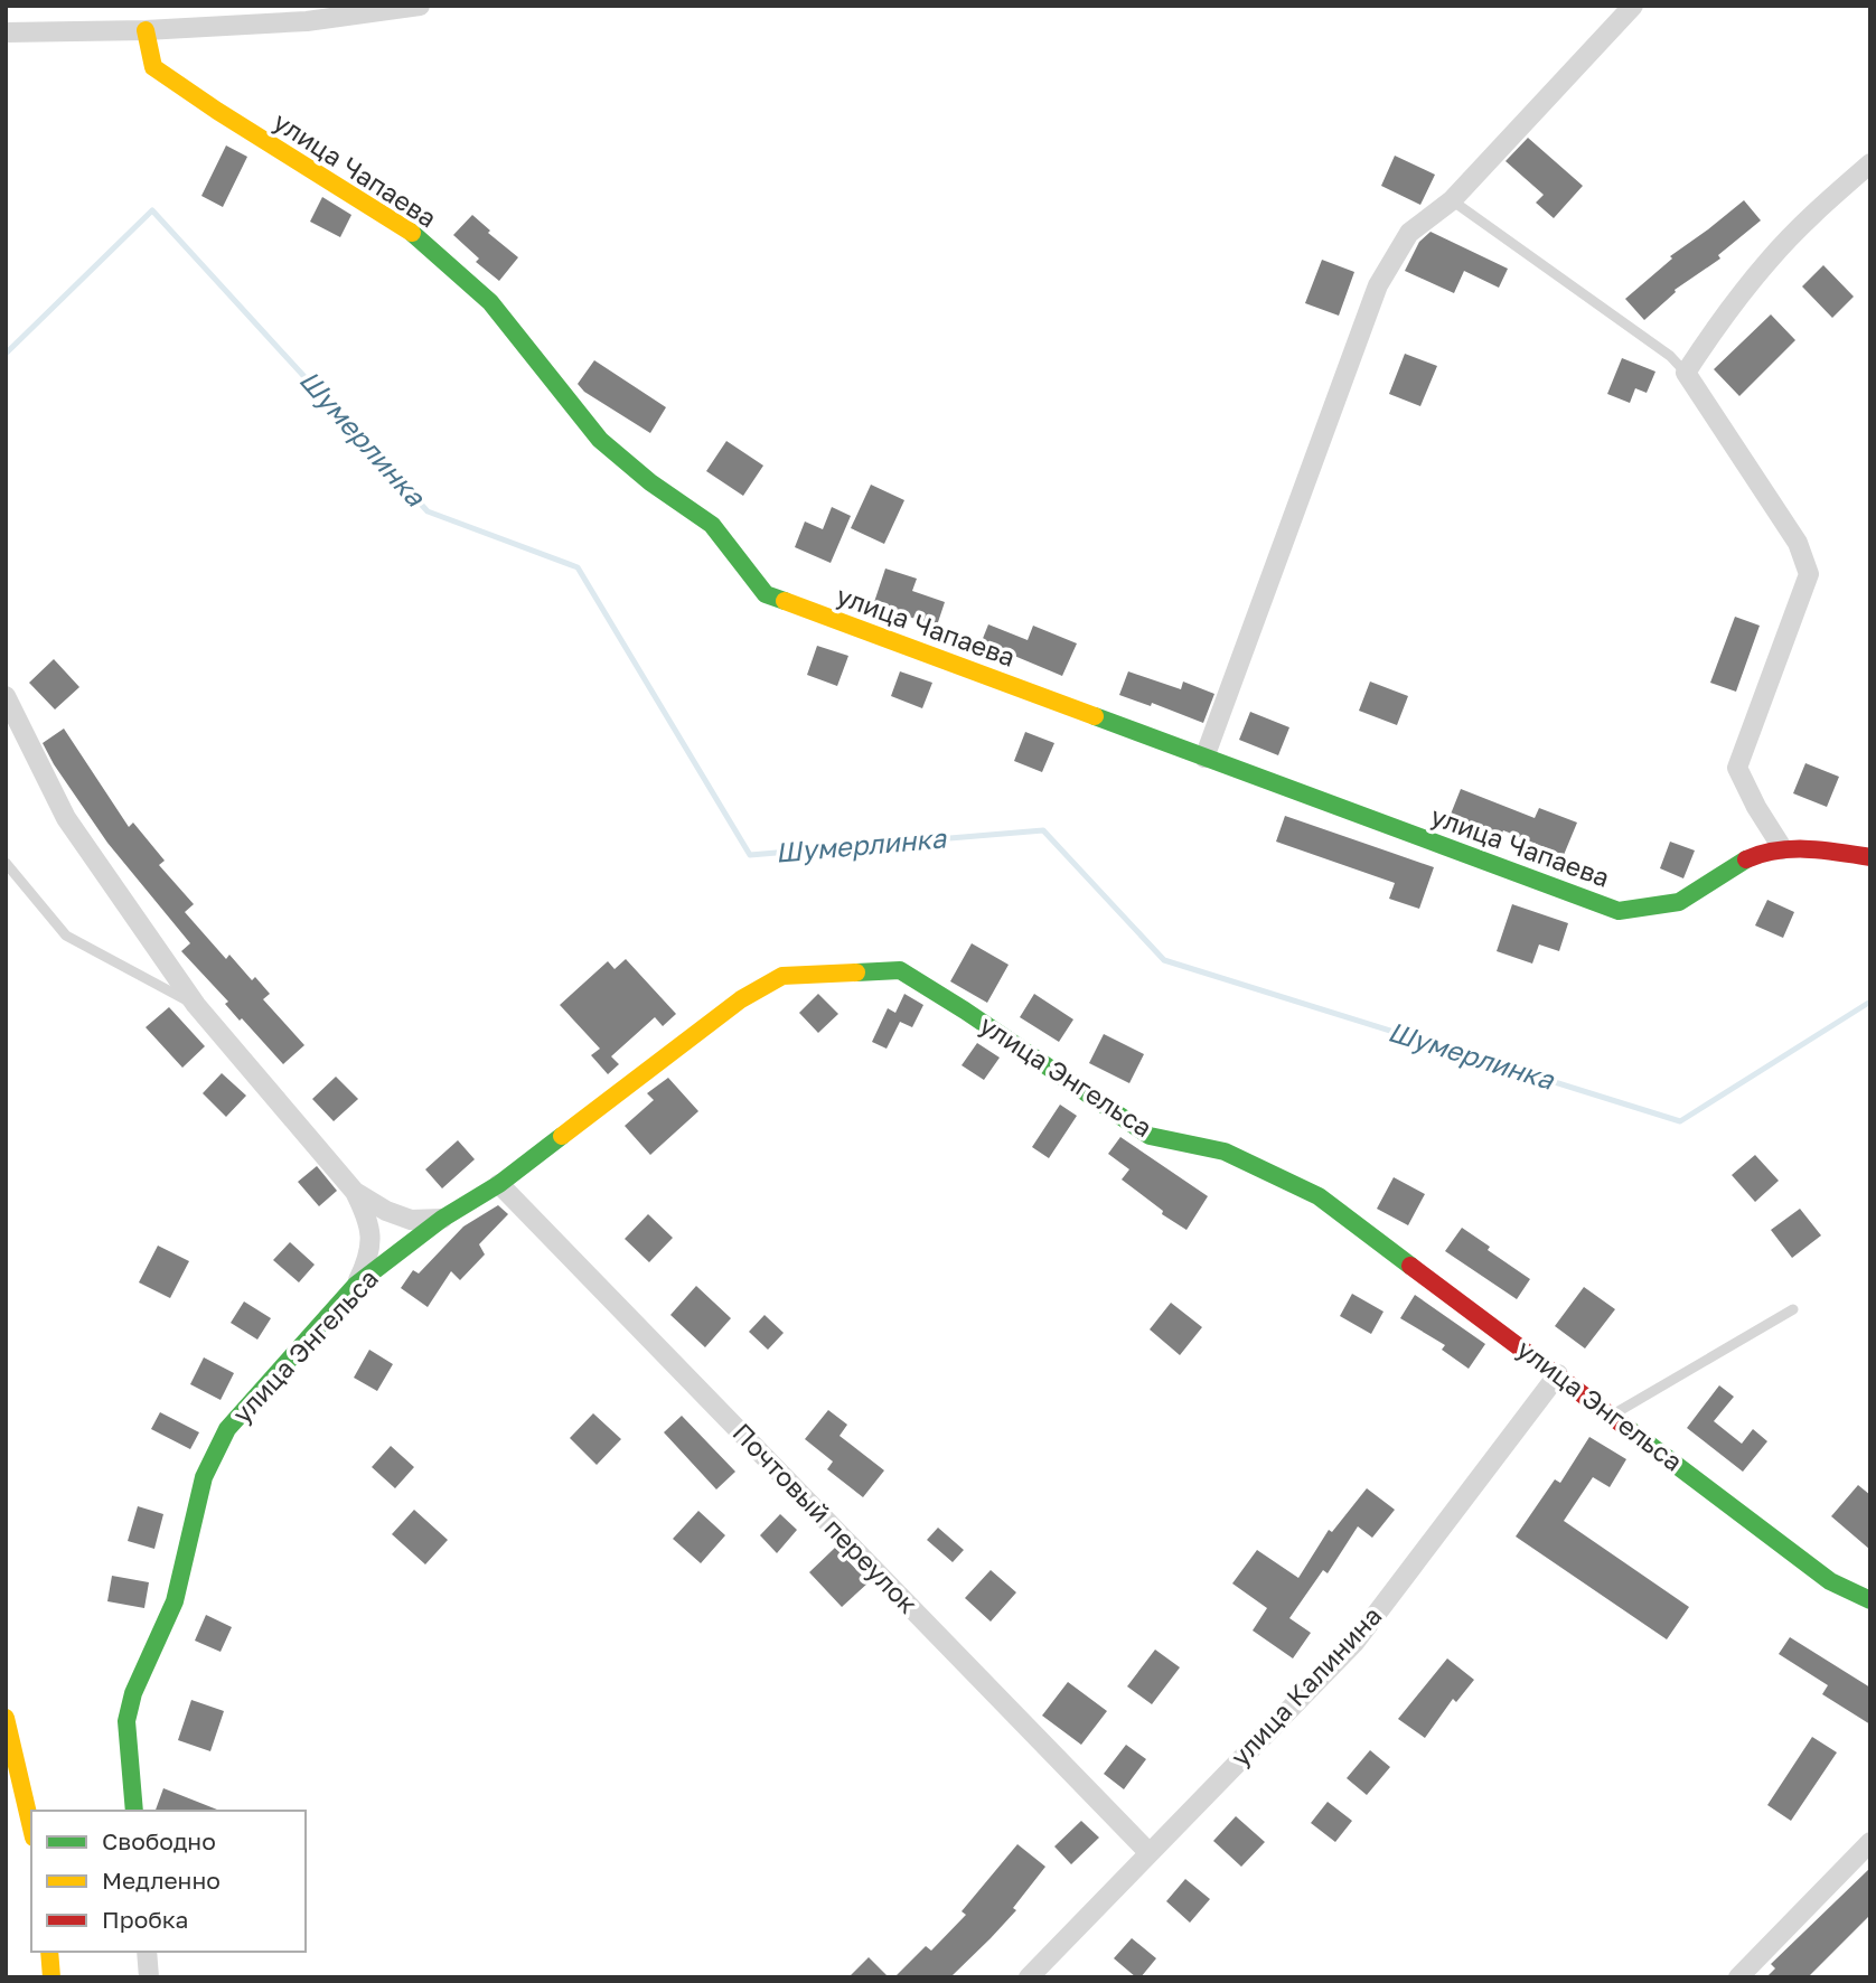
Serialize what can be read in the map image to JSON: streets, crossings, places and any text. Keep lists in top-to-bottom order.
{
  "streets": {
    "street": [
      "улица Чапаева",
      "улица Энгельса",
      "Почтовый переулок",
      "улица Калинина"
    ]
  },
  "crossings": [
    ["улица Энгельса", "Почтовый переулок"],
    ["улица Энгельса", "улица Калинина"],
    ["Почтовый переулок", "улица Калинина"]
  ],
  "water": ["Шумерлинка"],
  "legend": ["Свободно", "Медленно", "Пробка"]
}
